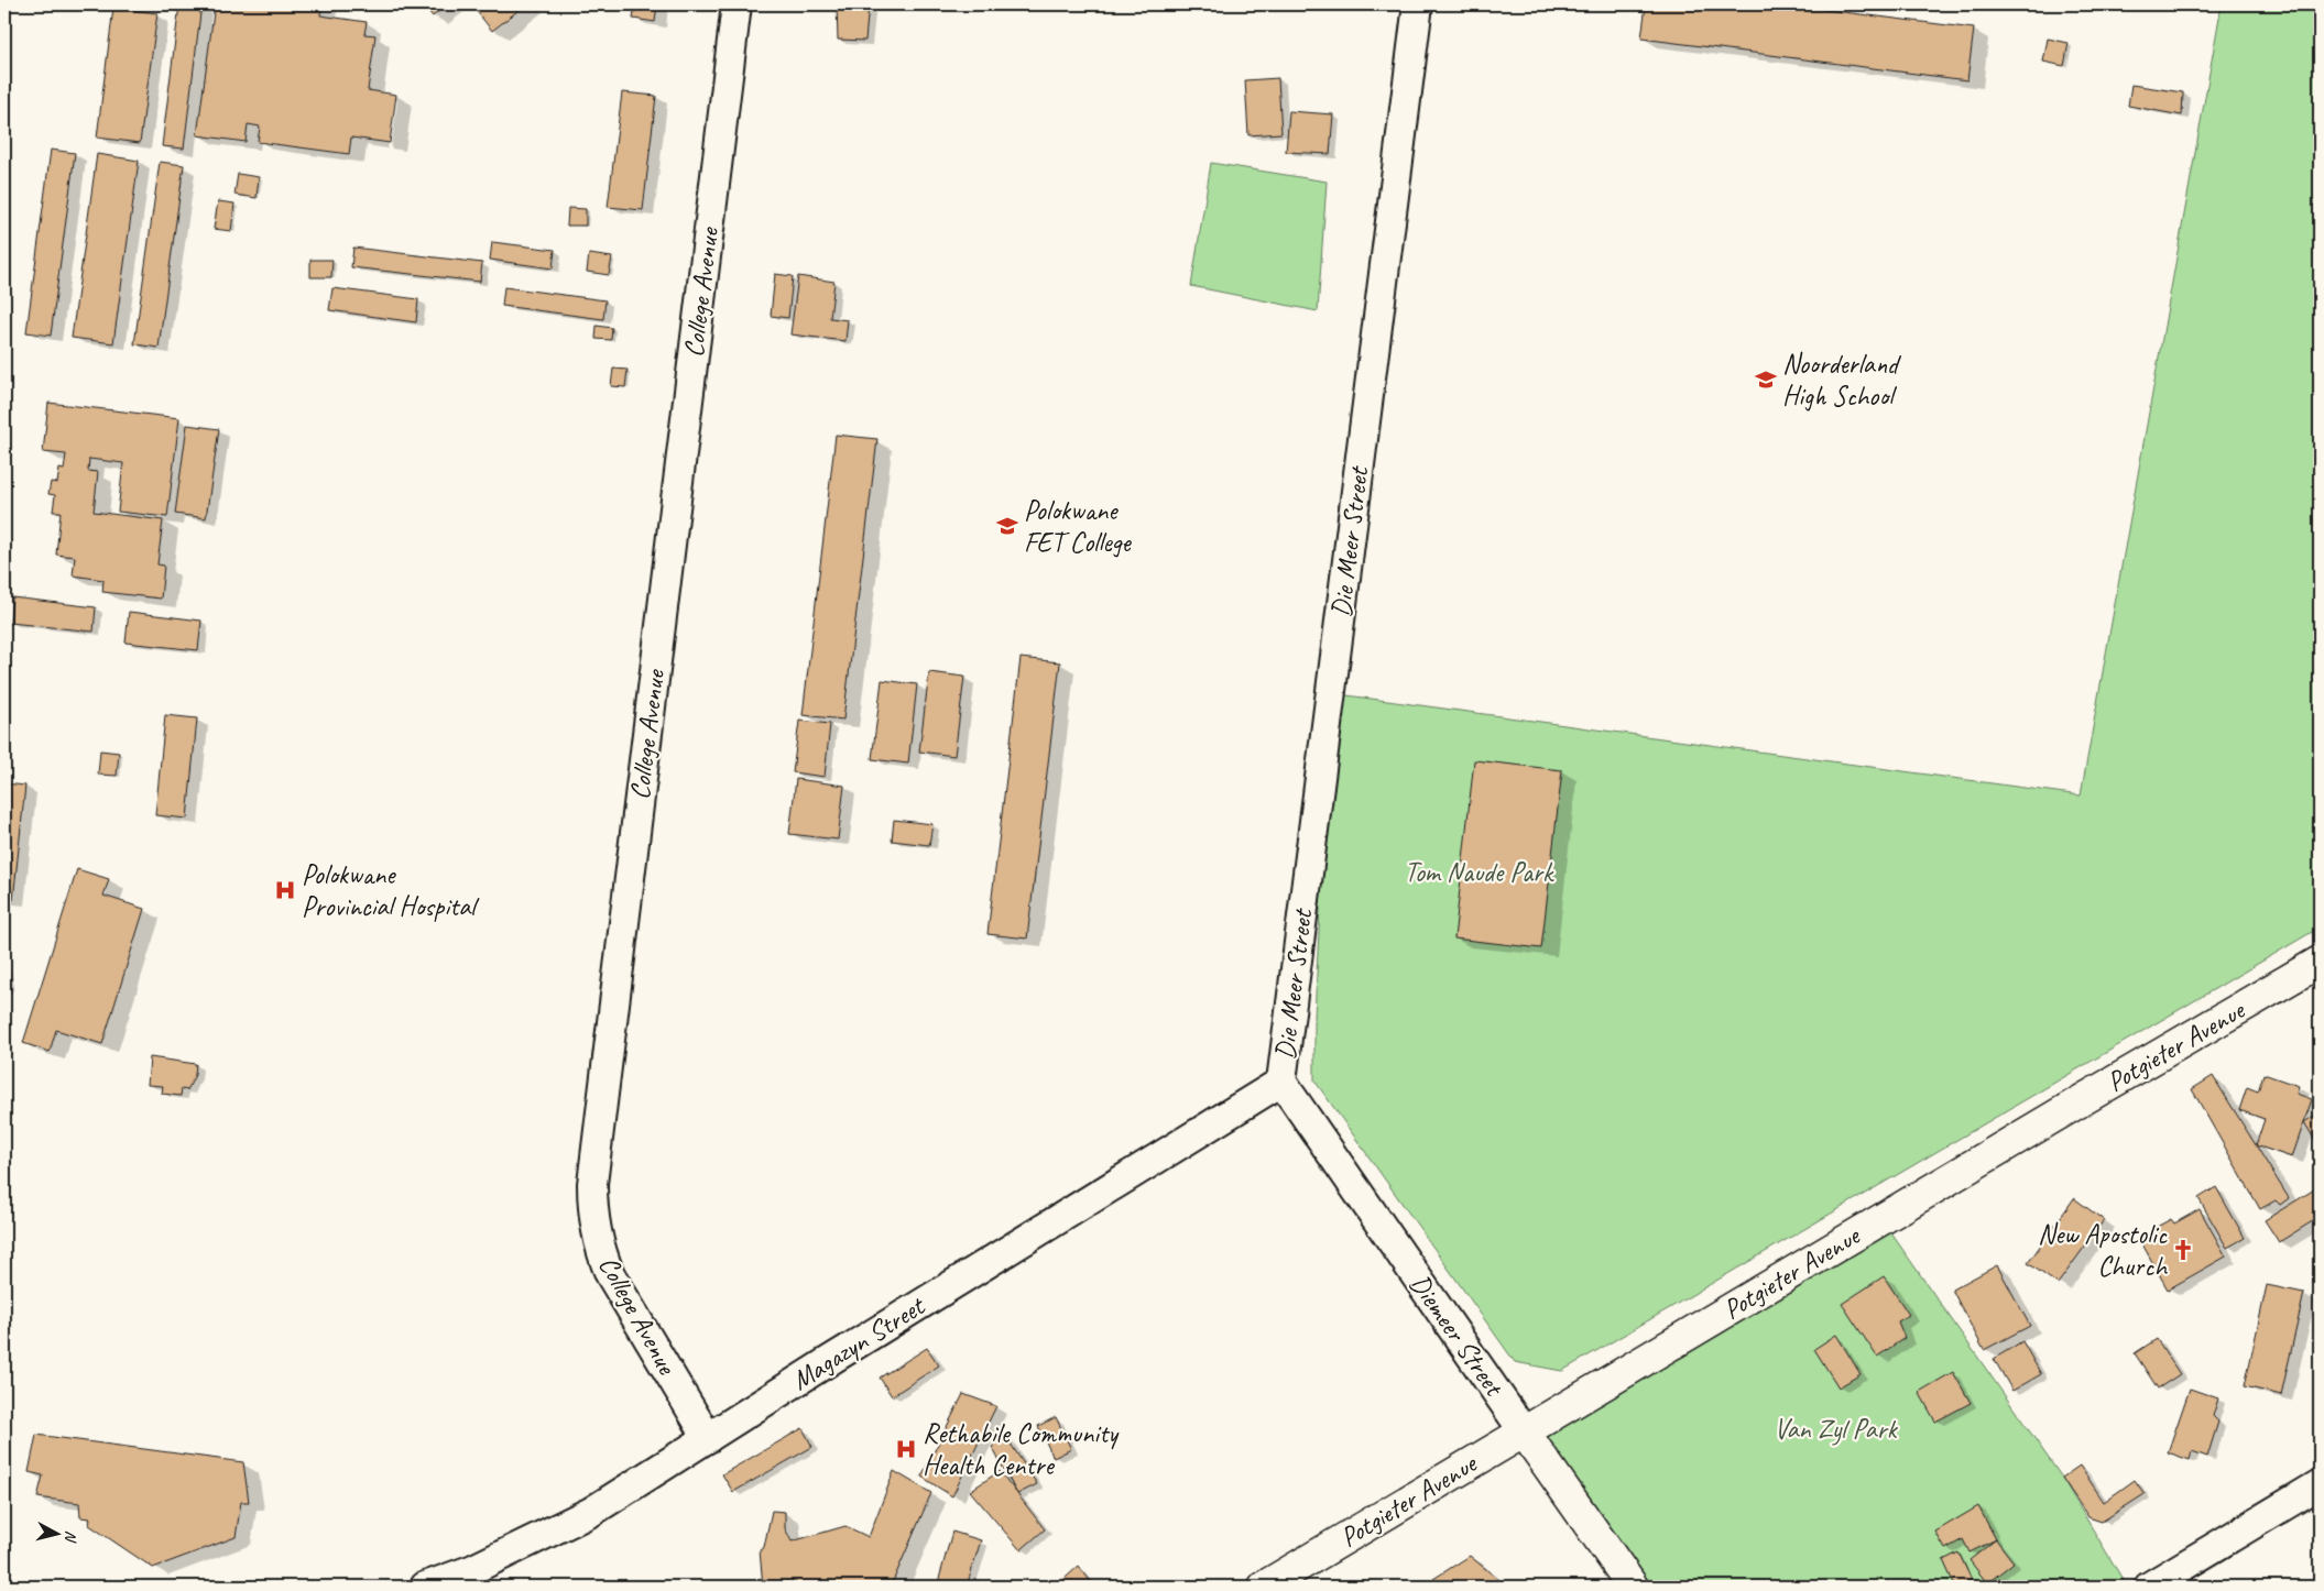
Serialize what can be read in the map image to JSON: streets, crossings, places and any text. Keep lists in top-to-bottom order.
{
  "streets": {
    "street": [
      "College Avenue",
      "Die Meer Street",
      "Potgieter Avenue",
      "Diemeer Street",
      "Magazyn Street"
    ]
  },
  "crossings": [
    ["College Avenue", "Magazyn Street"],
    ["Die Meer Street", "Diemeer Street"],
    ["Die Meer Street", "Magazyn Street"],
    ["Potgieter Avenue", "Diemeer Street"],
    ["Diemeer Street", "Magazyn Street"]
  ],
  "parks": ["Tom Naude Park", "Van Zyl Park"],
  "places": {
    "school or university": ["Noorderland High School", "Polokwane FET College"],
    "hospital": ["Polokwane Provincial Hospital", "Rethabile Community Health Centre"],
    "church": ["New Apostolic Church"]
  },
  "north": "right"
}
